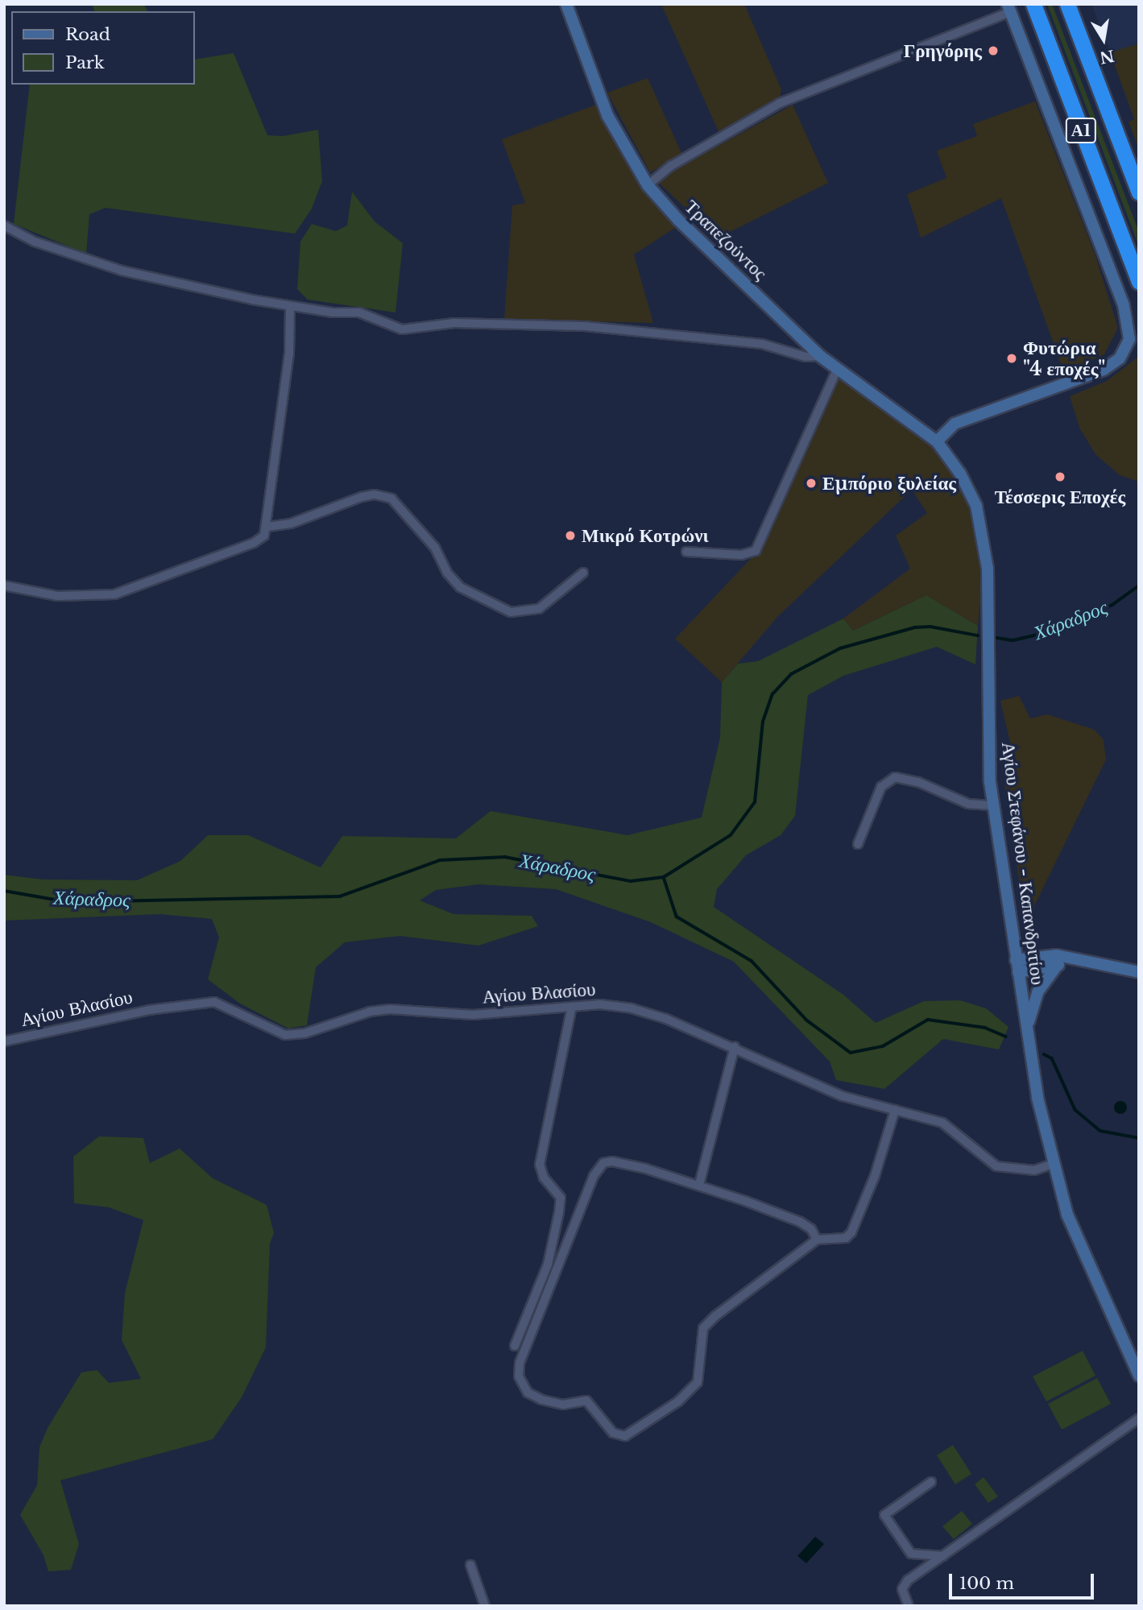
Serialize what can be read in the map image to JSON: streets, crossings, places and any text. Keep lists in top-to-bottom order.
{
  "streets": {
    "highway": ["Α1"],
    "main road": ["Τραπεζούντος", "Αγίου Στεφάνου - Καπανδριτίου"],
    "street": ["Αγίου Βλασίου"]
  },
  "crossings": [
    ["Τραπεζούντος", "Αγίου Στεφάνου - Καπανδριτίου"],
    ["Αγίου Στεφάνου - Καπανδριτίου", "Αγίου Βλασίου"]
  ],
  "water": ["Χάραδρος"],
  "places": [
    "Γρηγόρης",
    "Φυτώρια \"4 εποχές\"",
    "Τέσσερις Εποχές",
    "Εμπόριο ξυλείας",
    "Μικρό Κοτρώνι"
  ],
  "legend": ["Road", "Park"],
  "scale_bar": "100 m",
  "north": "bottom"
}
